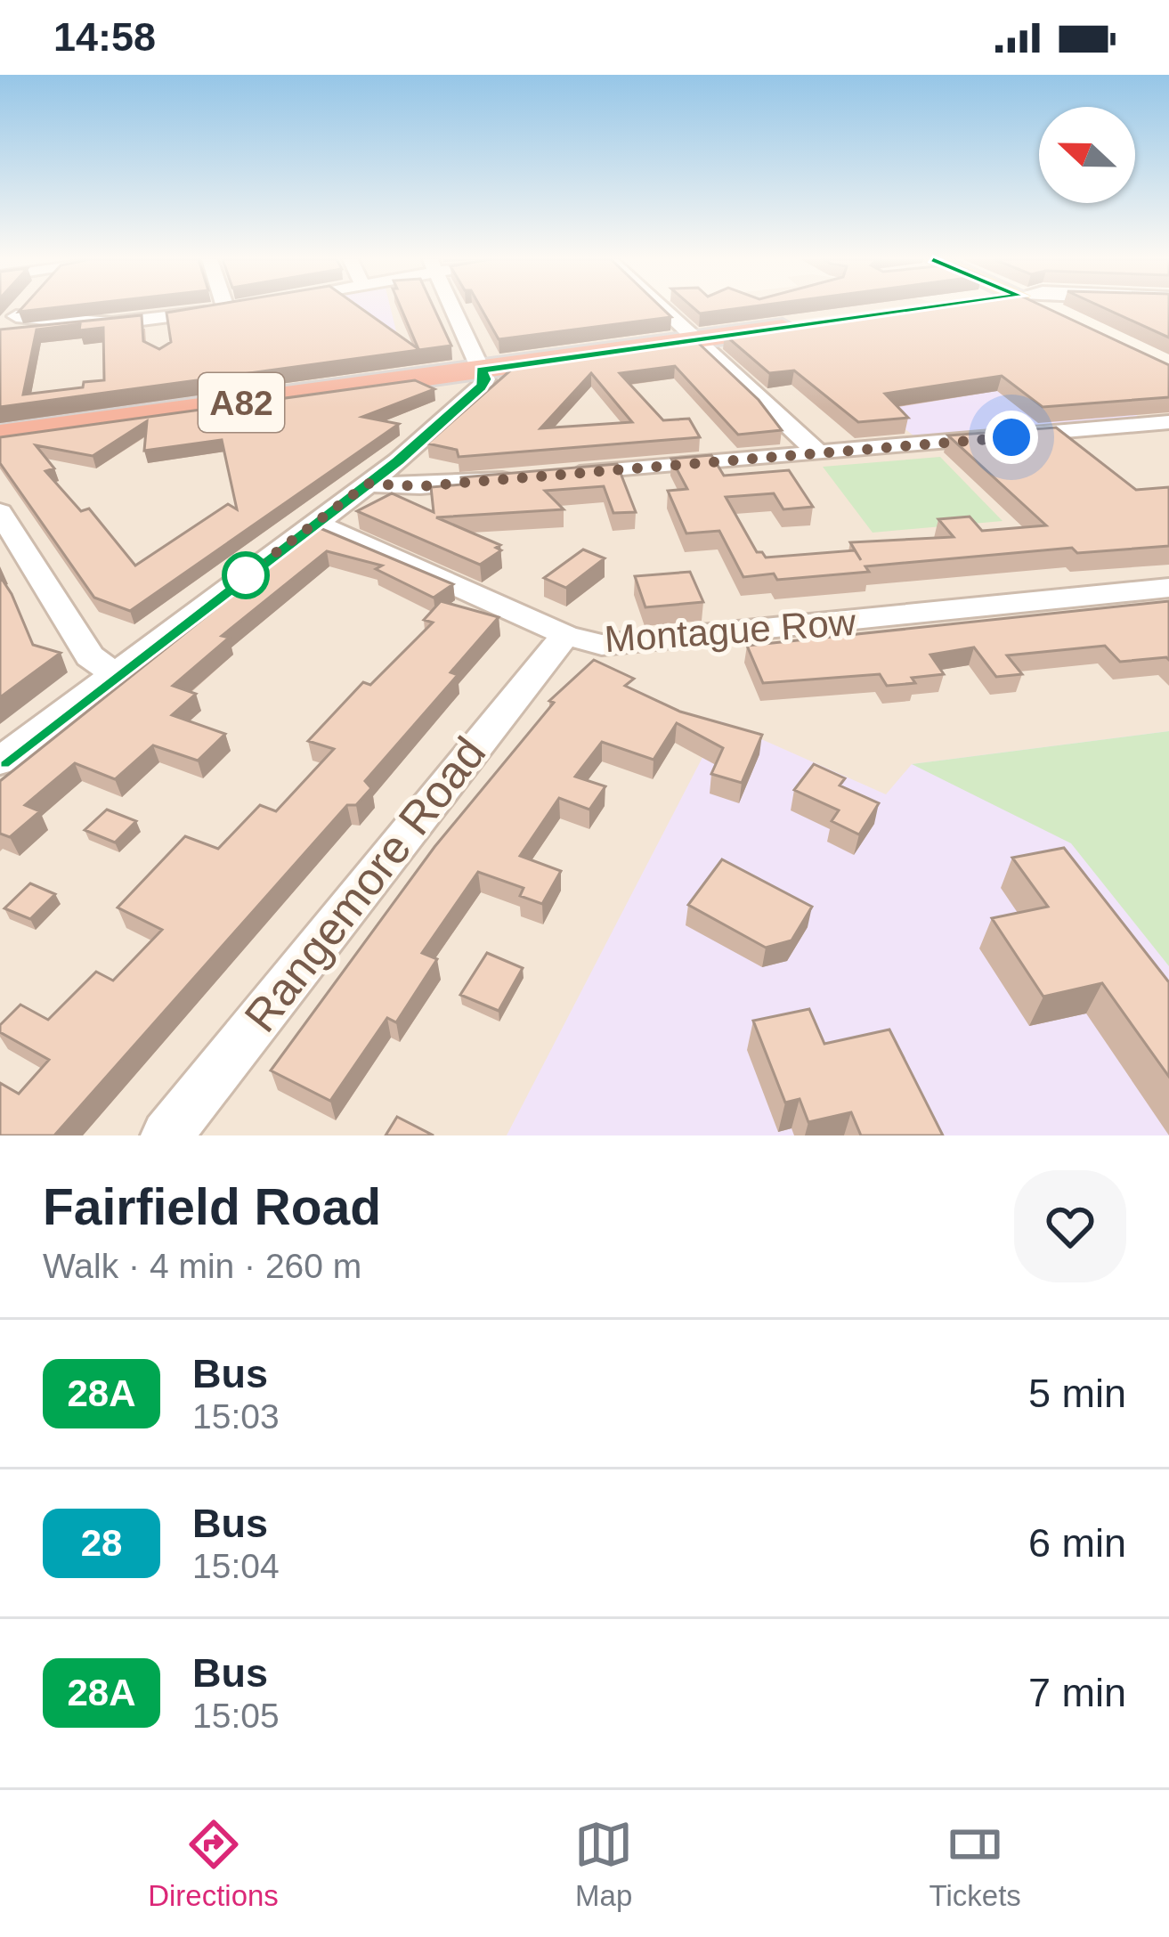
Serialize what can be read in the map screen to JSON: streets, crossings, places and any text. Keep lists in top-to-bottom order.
{
  "streets": {
    "highway": ["A82"],
    "street": ["Montague Row", "Rangemore Road"]
  },
  "crossings": [
    ["Montague Row", "Rangemore Road"]
  ],
  "lines": ["bus line 28A"],
  "north": "left",
  "page": {
    "status": "14:58",
    "heading": ["Fairfield Road", "Walk · 4 min · 260 m"],
    "list": [
      {
        "mark": "28A",
        "name": "Bus",
        "note": "15:03",
        "value": "5 min"
      },
      {
        "mark": "28",
        "name": "Bus",
        "note": "15:04",
        "value": "6 min"
      },
      {
        "mark": "28A",
        "name": "Bus",
        "note": "15:05",
        "value": "7 min"
      }
    ],
    "tabs": ["Directions", "Map", "Tickets"]
  }
}
